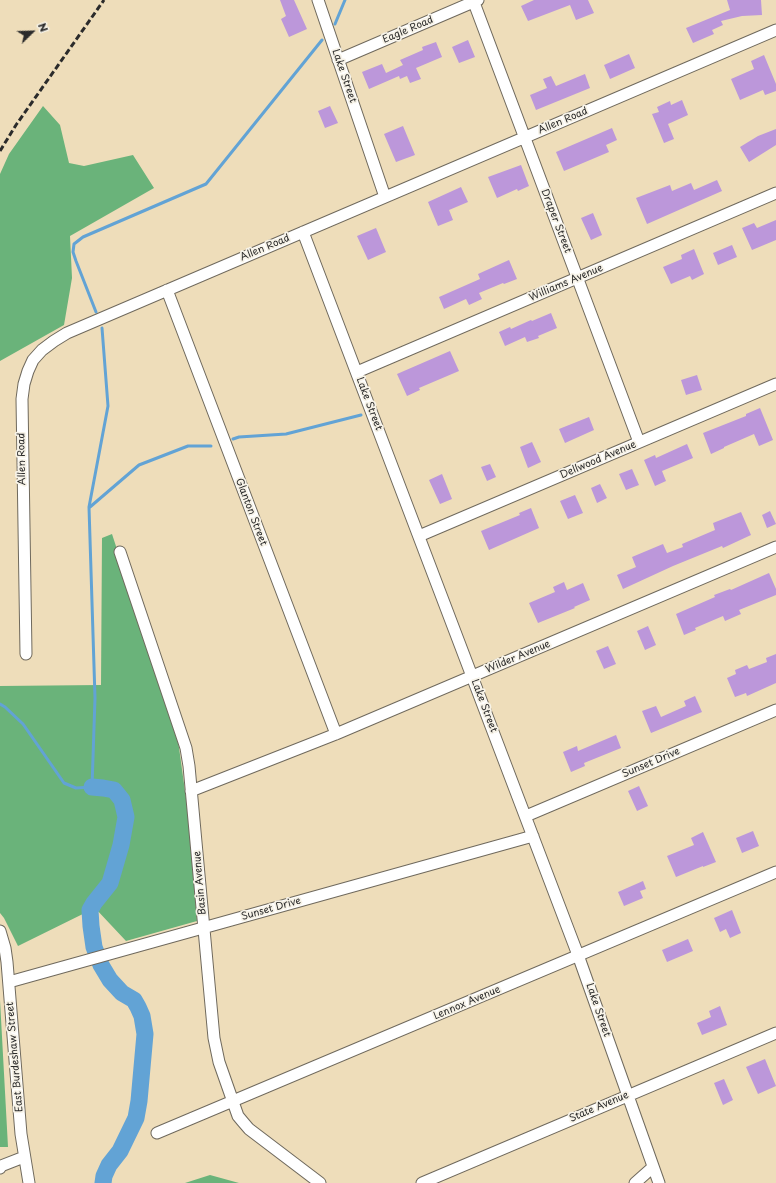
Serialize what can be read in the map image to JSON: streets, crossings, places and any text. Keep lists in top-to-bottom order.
{
  "streets": {
    "street": [
      "Eagle Road",
      "Lake Street",
      "Allen Road",
      "Draper Street",
      "Williams Avenue",
      "Dellwood Avenue",
      "Glanton Street",
      "Wilder Avenue",
      "Sunset Drive",
      "Basin Avenue",
      "Lennox Avenue",
      "East Burdeshaw Street",
      "State Avenue"
    ]
  },
  "crossings": [
    ["Eagle Road", "Lake Street"],
    ["Eagle Road", "Draper Street"],
    ["Lake Street", "Allen Road"],
    ["Lake Street", "Williams Avenue"],
    ["Lake Street", "Dellwood Avenue"],
    ["Lake Street", "Wilder Avenue"],
    ["Lake Street", "Sunset Drive"],
    ["Lake Street", "Lennox Avenue"],
    ["Lake Street", "State Avenue"],
    ["Allen Road", "Draper Street"],
    ["Allen Road", "Glanton Street"],
    ["Draper Street", "Williams Avenue"],
    ["Draper Street", "Dellwood Avenue"],
    ["Glanton Street", "Wilder Avenue"],
    ["Wilder Avenue", "Basin Avenue"],
    ["Sunset Drive", "Basin Avenue"],
    ["Sunset Drive", "East Burdeshaw Street"],
    ["Basin Avenue", "Lennox Avenue"]
  ],
  "north": "top right"
}
